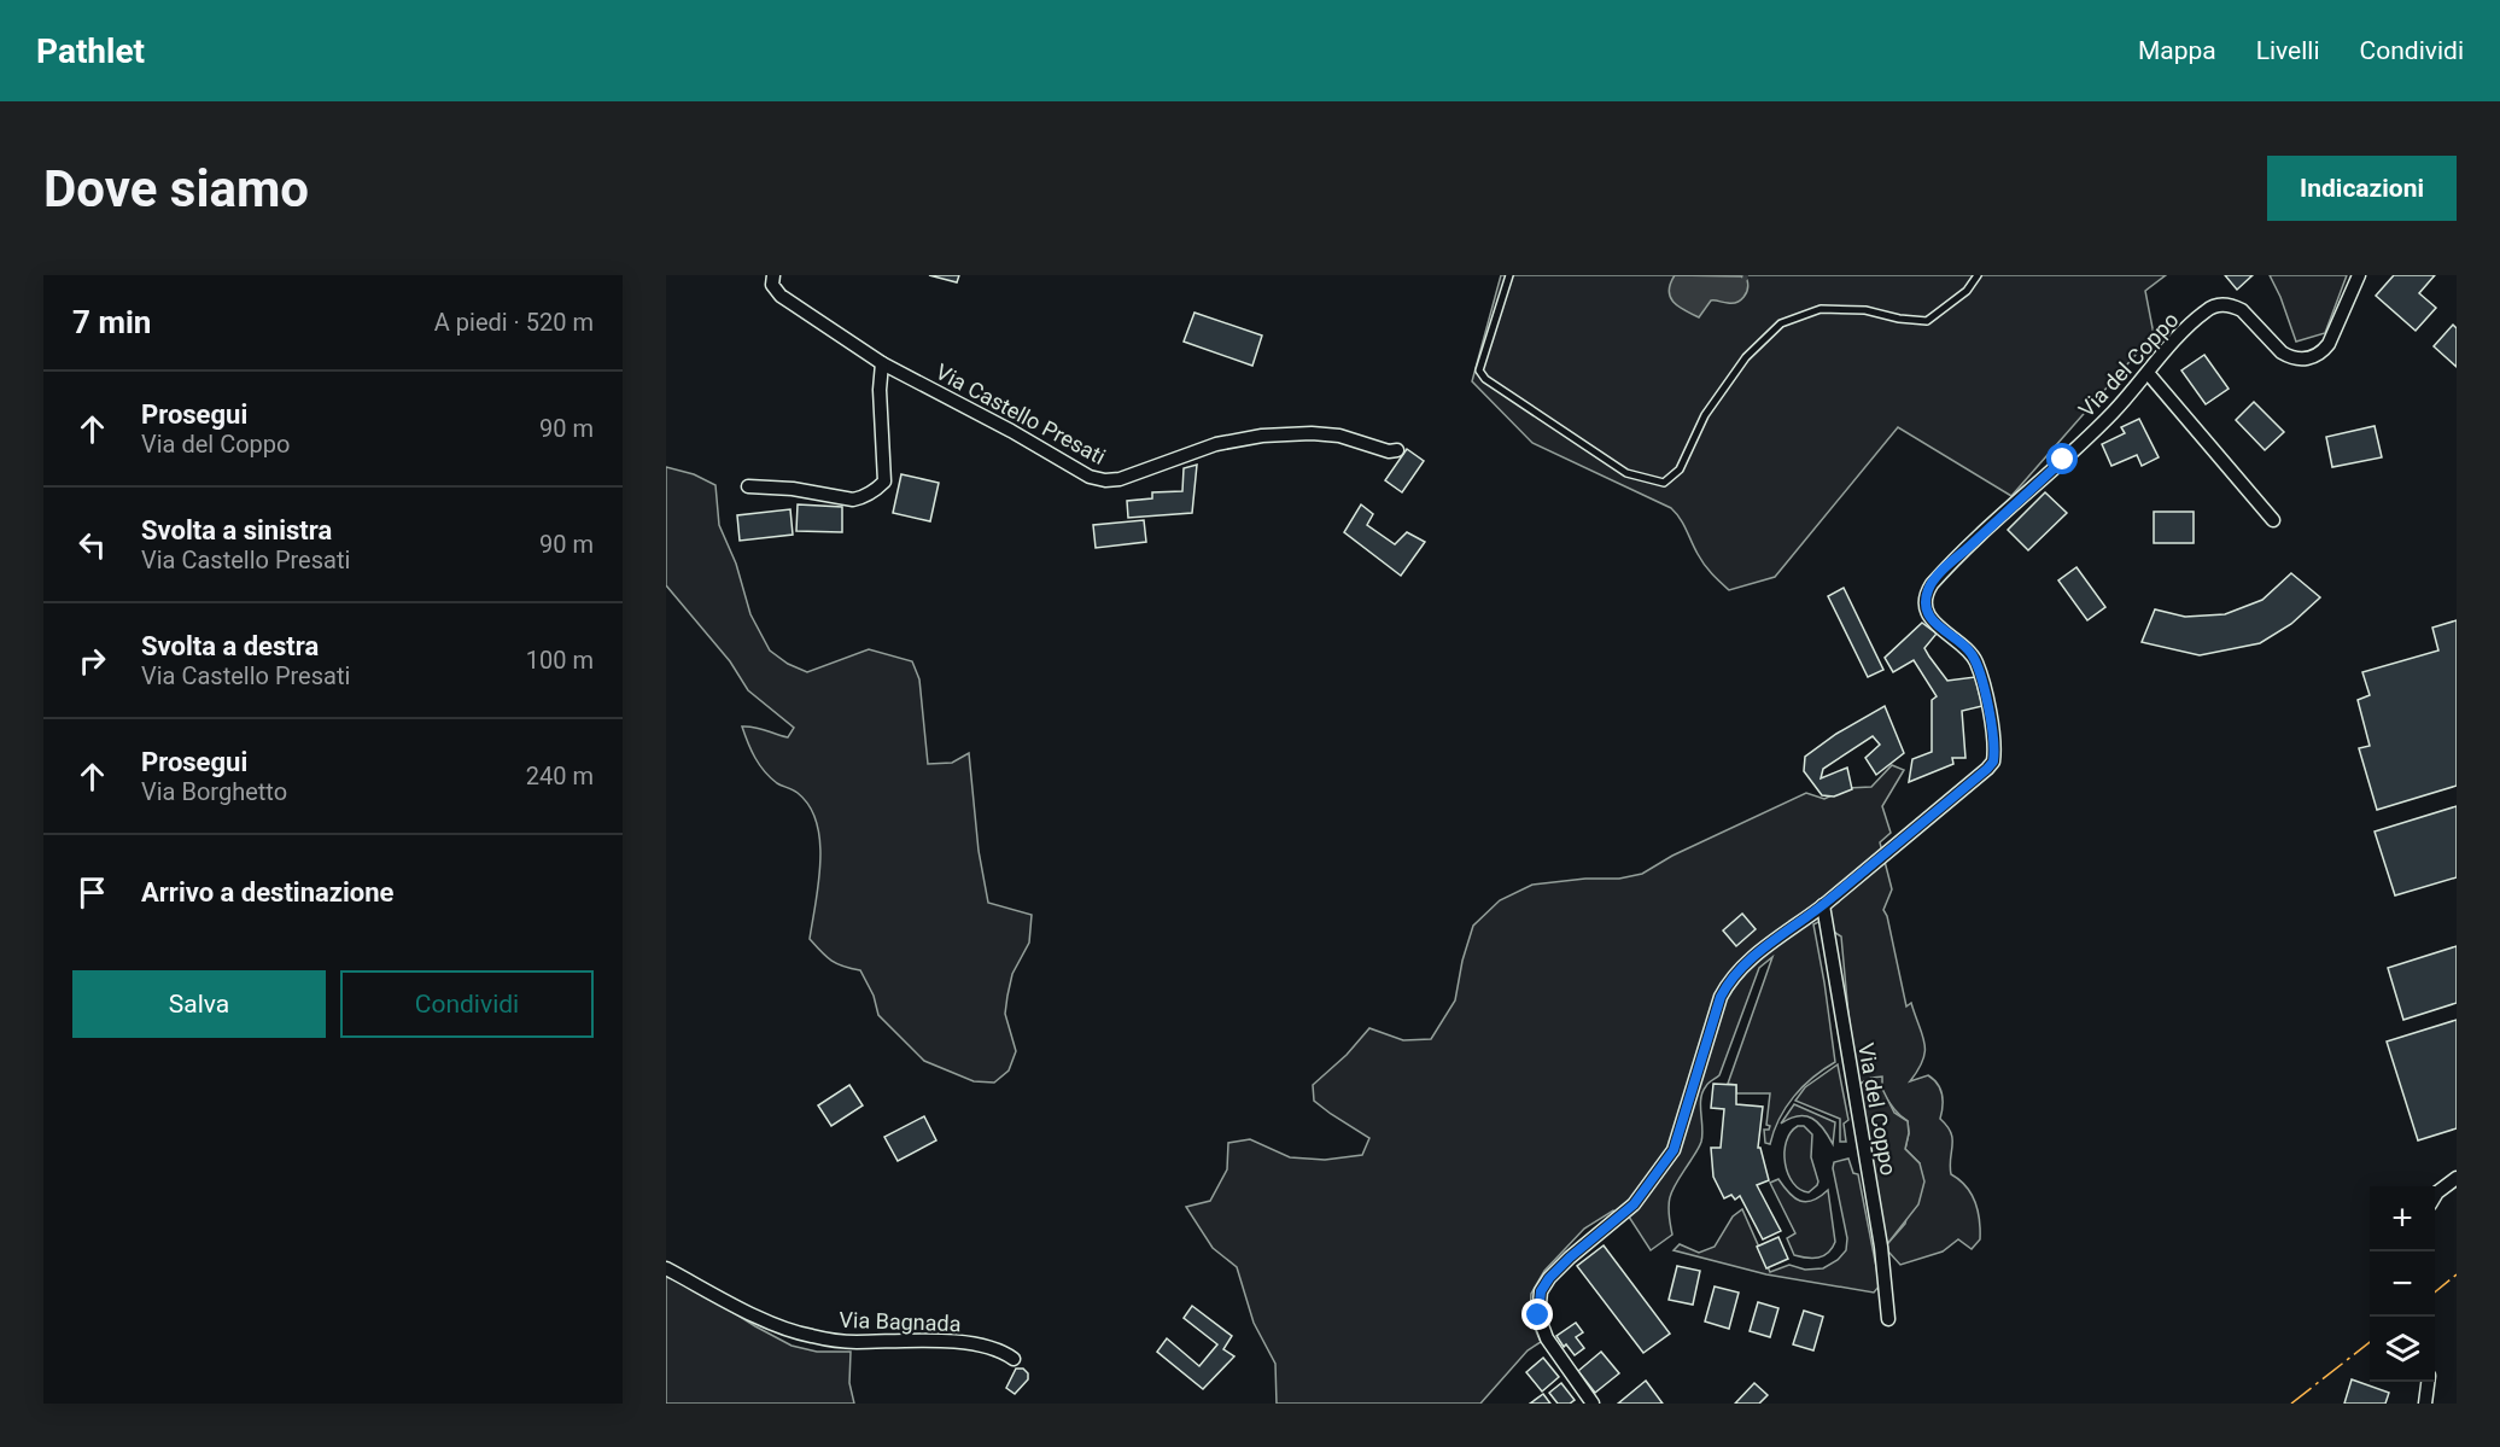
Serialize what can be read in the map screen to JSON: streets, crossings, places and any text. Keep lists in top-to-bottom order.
{
  "streets": {
    "street": ["Via del Coppo", "Via Castello Presati", "Via Bagnada"]
  },
  "page": {
    "header": "Pathlet",
    "nav": ["Mappa", "Livelli", "Condividi"],
    "buttons": [
      "Indicazioni",
      ["Salva", "Condividi"]
    ],
    "title": "Dove siamo",
    "heading": ["7 min", "A piedi · 520 m"],
    "list": [
      ["Prosegui", "Via del Coppo", "90 m"],
      ["Svolta a sinistra", "Via Castello Presati", "90 m"],
      ["Svolta a destra", "Via Castello Presati", "100 m"],
      ["Prosegui", "Via Borghetto", "240 m"],
      "Arrivo a destinazione"
    ],
    "map_buttons": ["+", "−"]
  }
}
